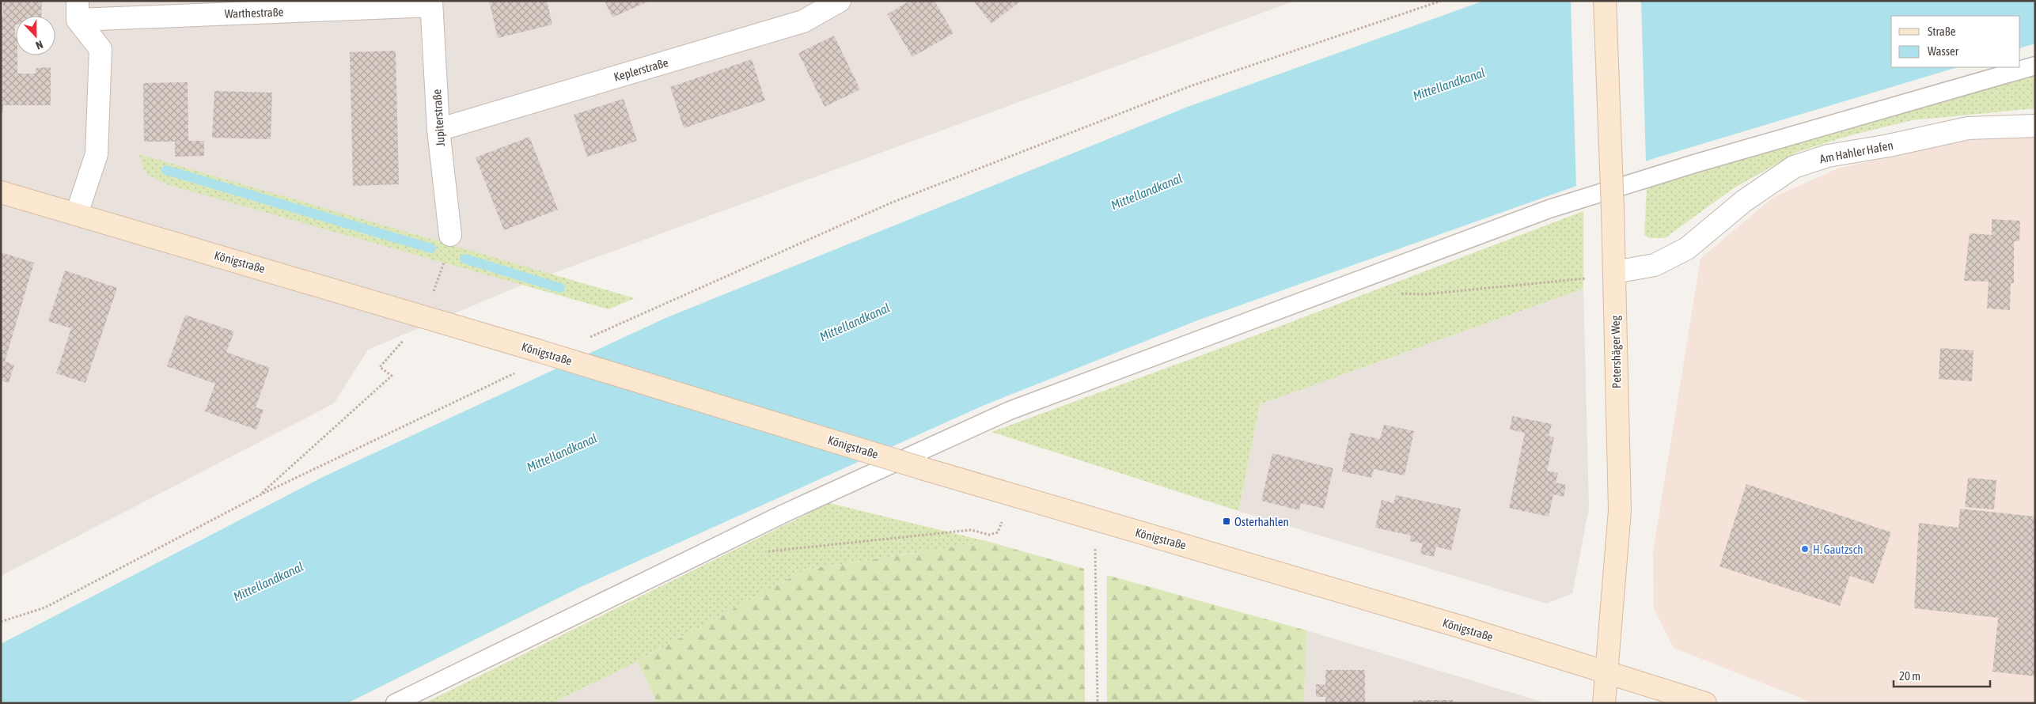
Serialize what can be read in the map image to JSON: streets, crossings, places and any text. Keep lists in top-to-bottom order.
{
  "streets": {
    "main road": ["Königstraße", "Petershäger Weg"],
    "street": [
      "Warthestraße",
      "Keplerstraße",
      "Jupiterstraße",
      "Am Hahler Hafen"
    ]
  },
  "crossings": [
    ["Warthestraße", "Jupiterstraße"],
    ["Warthestraße", "Königstraße"],
    ["Keplerstraße", "Jupiterstraße"],
    ["Am Hahler Hafen", "Petershäger Weg"],
    ["Königstraße", "Petershäger Weg"]
  ],
  "water": ["Mittellandkanal"],
  "places": {
    "transit": ["Osterhahlen"],
    "other": ["H. Gautzsch"]
  },
  "legend": ["Straße", "Wasser"],
  "scale_bar": "20 m",
  "north": "bottom"
}
